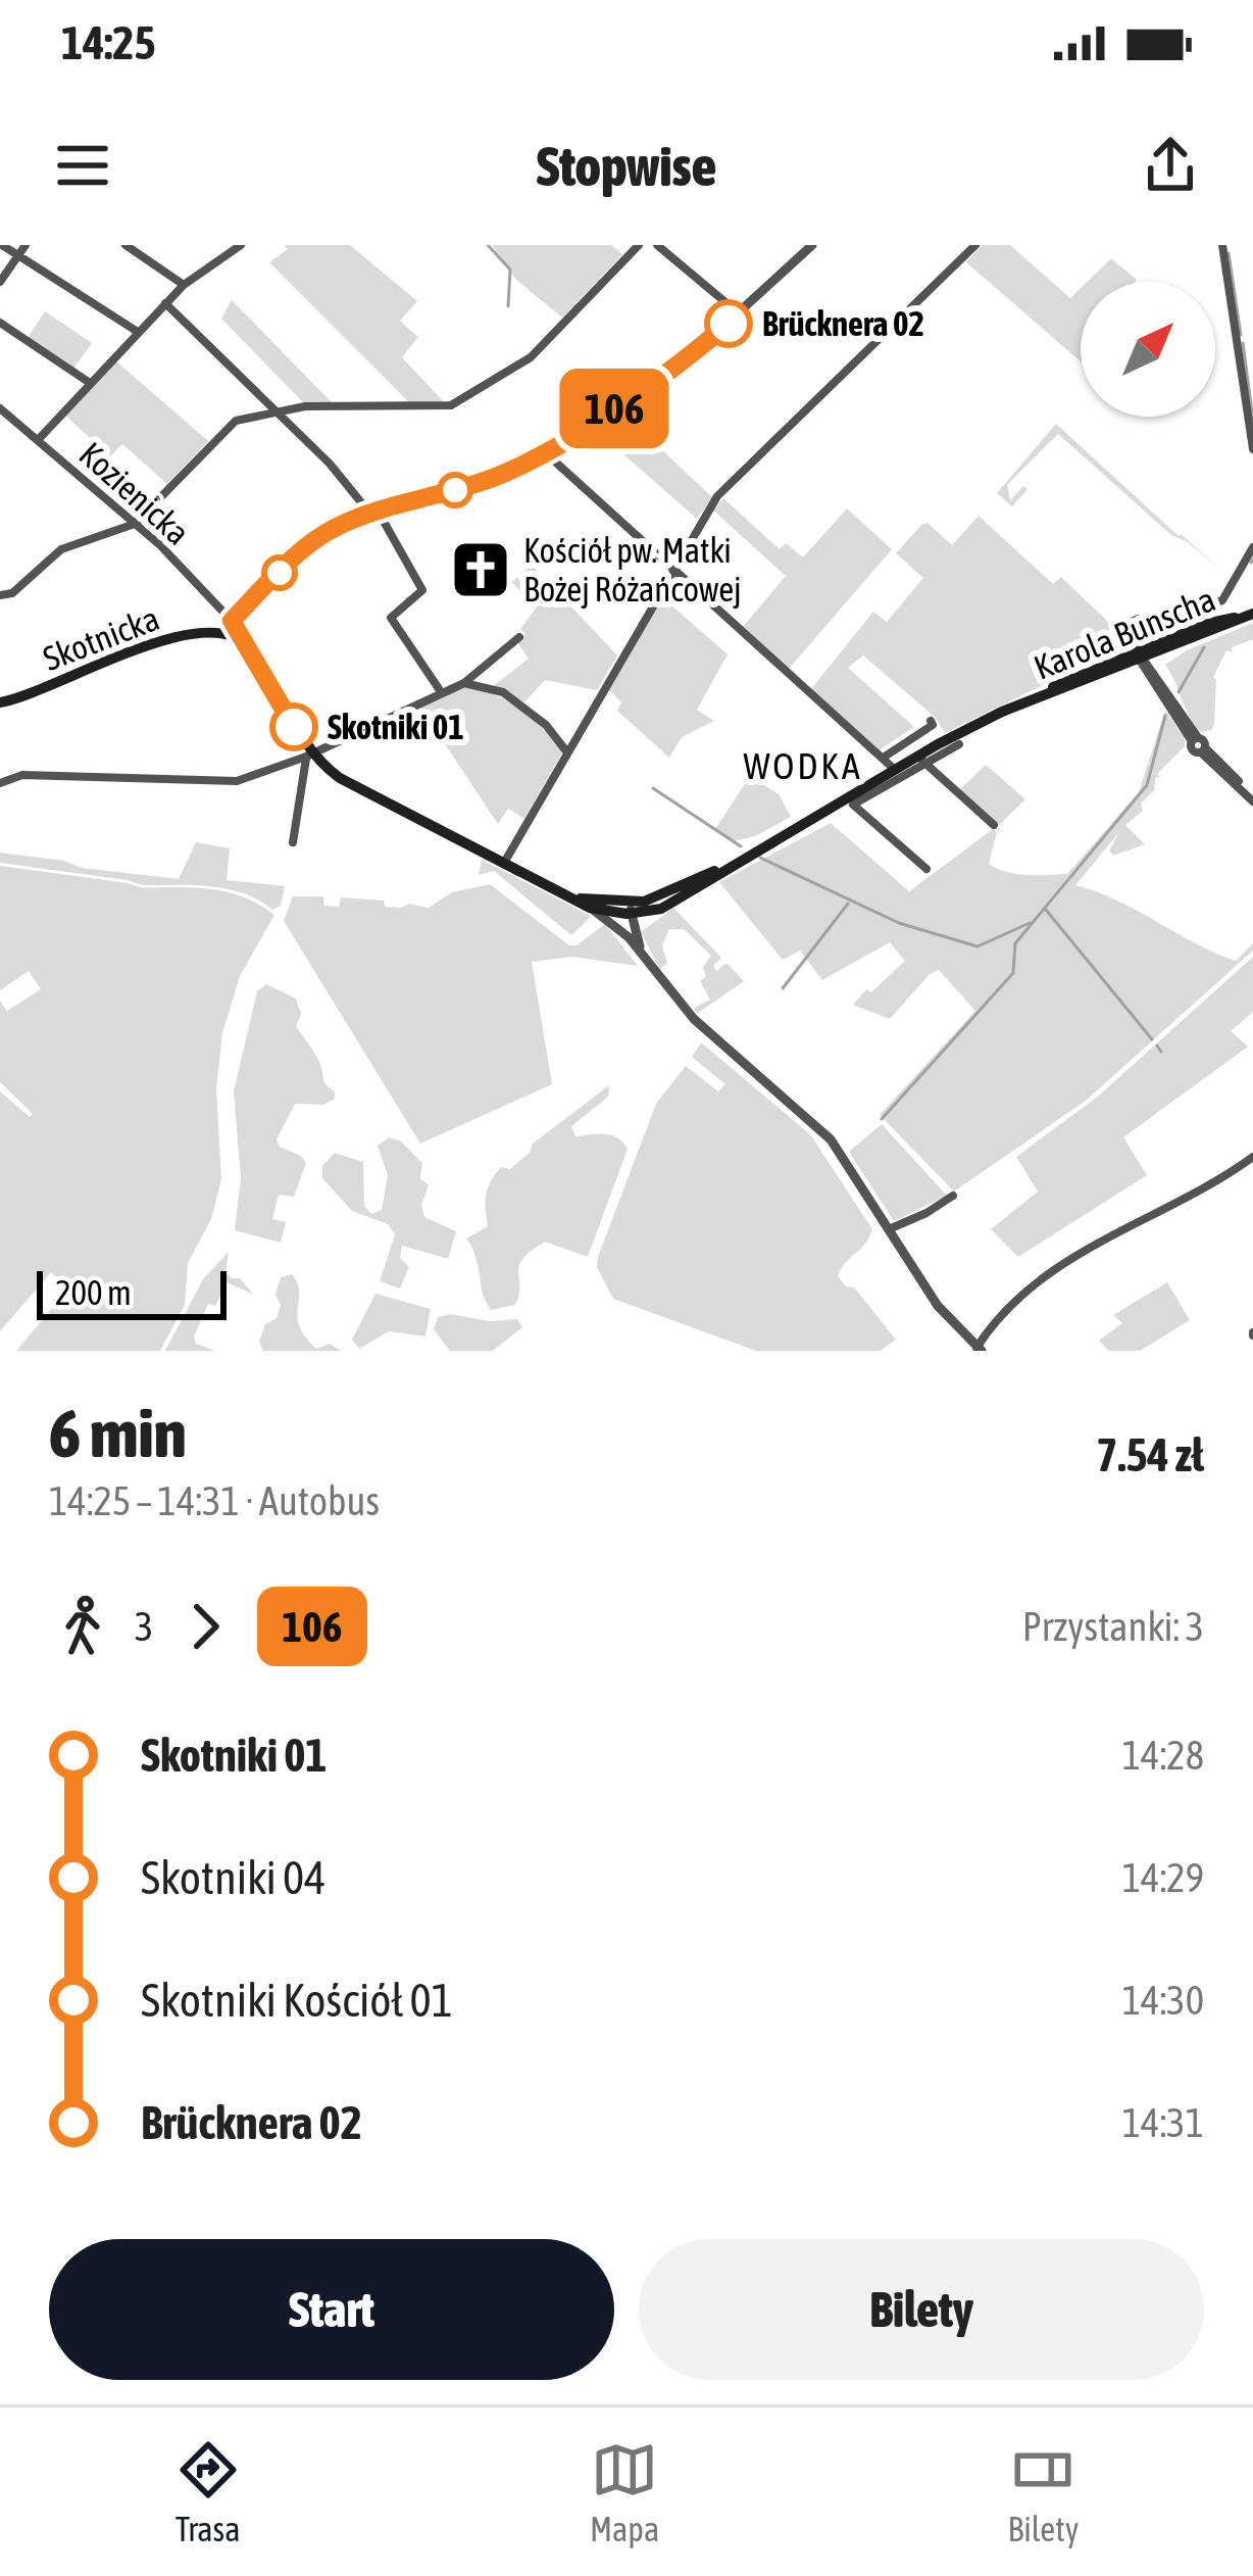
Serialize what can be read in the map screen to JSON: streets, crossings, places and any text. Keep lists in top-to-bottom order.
{
  "streets": {
    "main road": ["Karola Bunscha", "Skotnicka"],
    "street": ["Kozienicka"]
  },
  "crossings": [
    ["Kozienicka", "Skotnicka"]
  ],
  "districts": ["WODKA"],
  "places": {
    "other": ["Brücknera 02", "Skotniki 01"],
    "church": ["Kościół pw. Matki Bożej Różańcowej"]
  },
  "lines": ["bus line 106"],
  "scale_bar": "200 m",
  "north": "top right",
  "page": {
    "status": "14:25",
    "header": "Stopwise",
    "on_map": "106",
    "scale": "200 m",
    "heading": ["6 min", "14:25 – 14:31 · Autobus", "7.54 zł"],
    "legs": ["3", "106", "Przystanki: 3"],
    "list": [
      {
        "name": "Skotniki 01",
        "value": "14:28"
      },
      {
        "name": "Skotniki 04",
        "value": "14:29"
      },
      {
        "name": "Skotniki Kościół 01",
        "value": "14:30"
      },
      {
        "name": "Brücknera 02",
        "value": "14:31"
      }
    ],
    "buttons": ["Start", "Bilety"],
    "tabs": ["Trasa", "Mapa", "Bilety"]
  }
}
